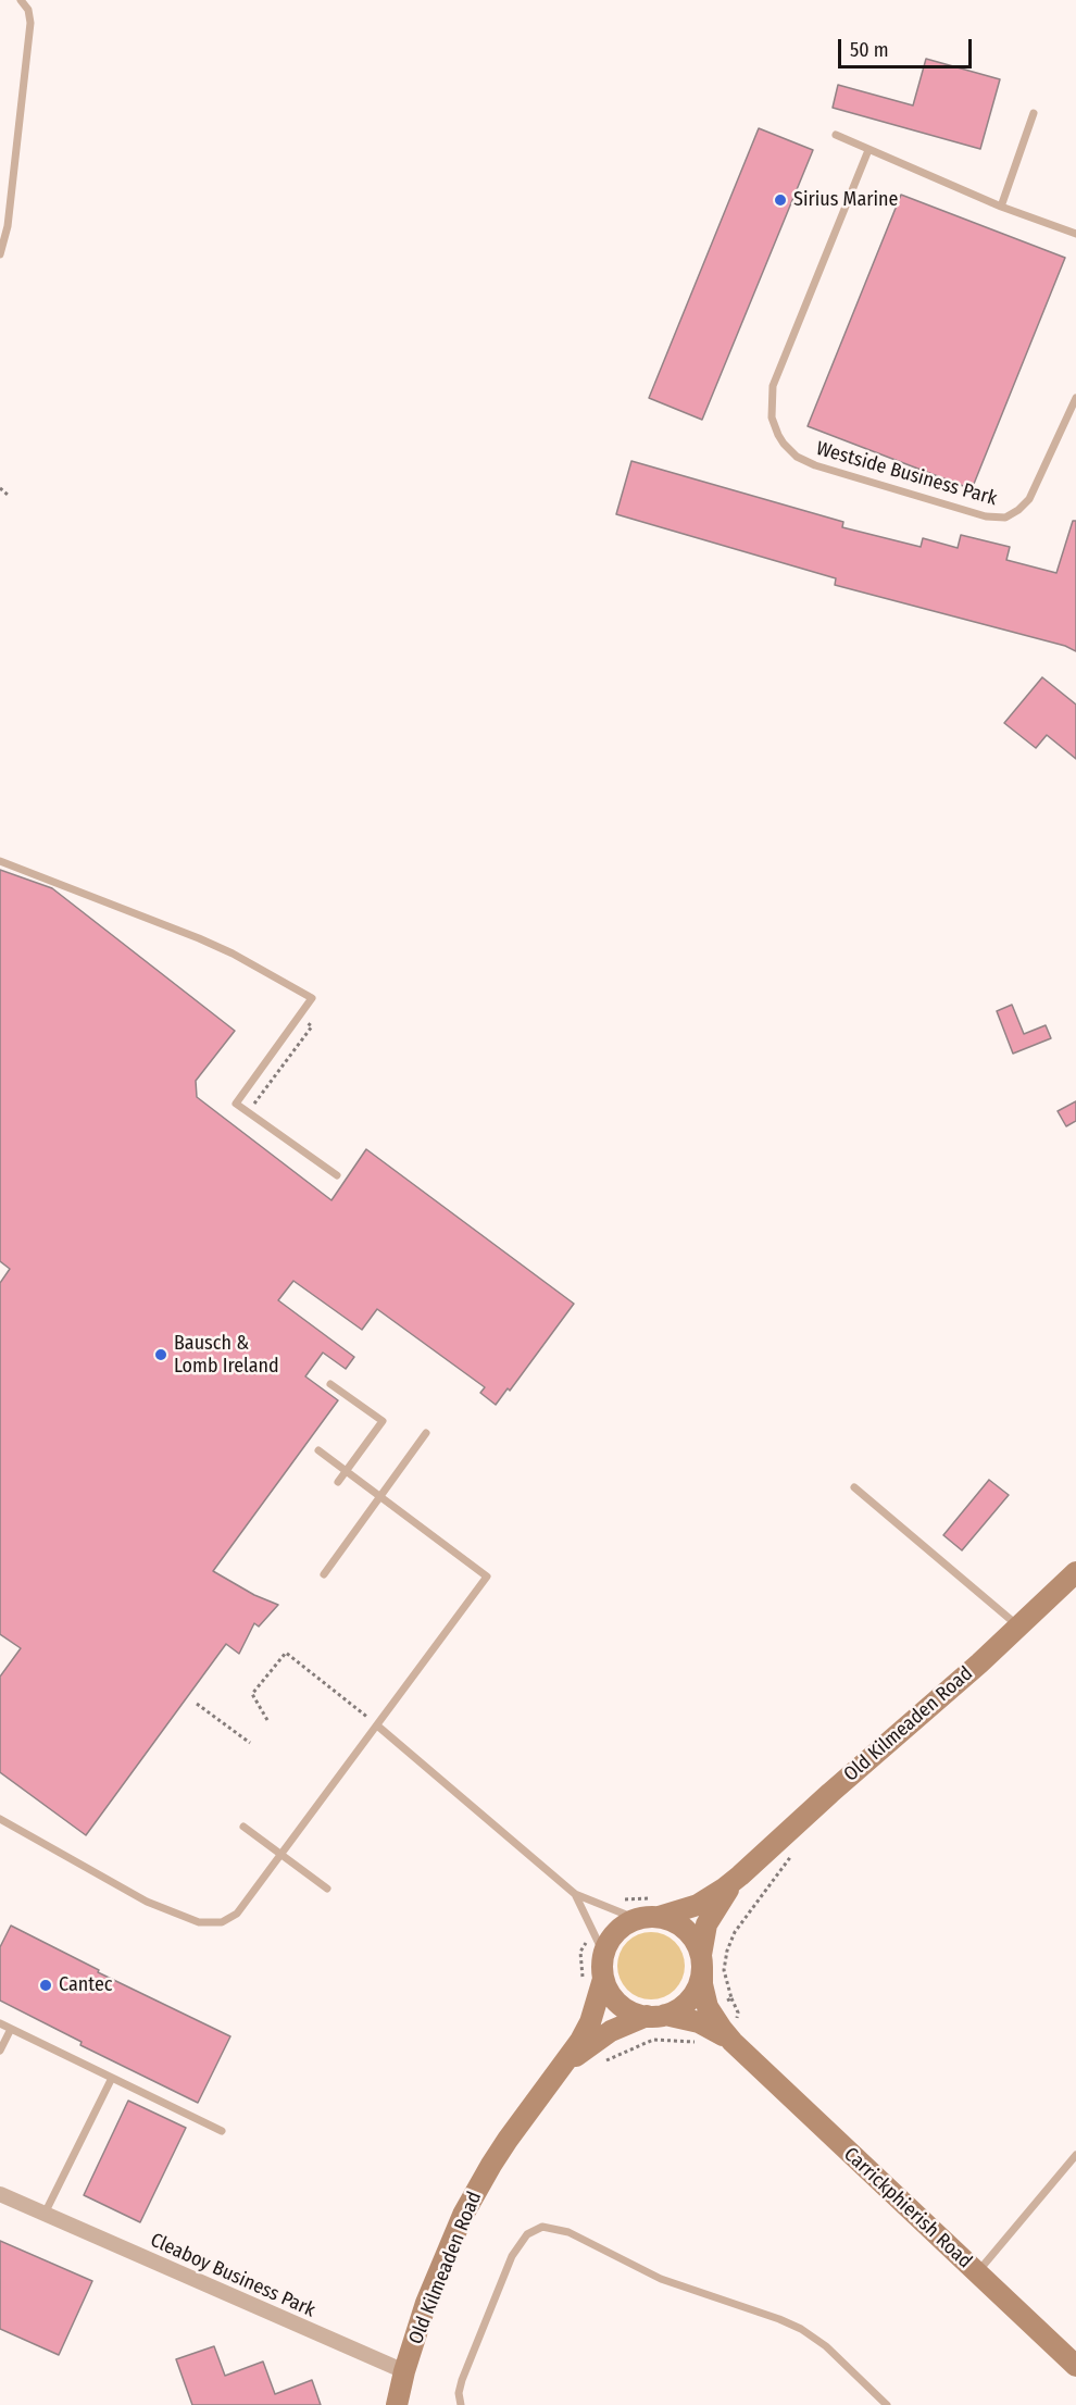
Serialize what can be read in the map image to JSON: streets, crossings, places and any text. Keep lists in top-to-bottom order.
{
  "streets": {
    "street": ["Old Kilmeaden Road", "Carrickphierish Road", "Cleaboy Business Park"],
    "lane": ["Westside Business Park"]
  },
  "crossings": [
    ["Old Kilmeaden Road", "Carrickphierish Road"],
    ["Old Kilmeaden Road", "Cleaboy Business Park"]
  ],
  "places": ["Sirius Marine", "Bausch & Lomb Ireland", "Cantec"],
  "scale_bar": "50 m"
}
